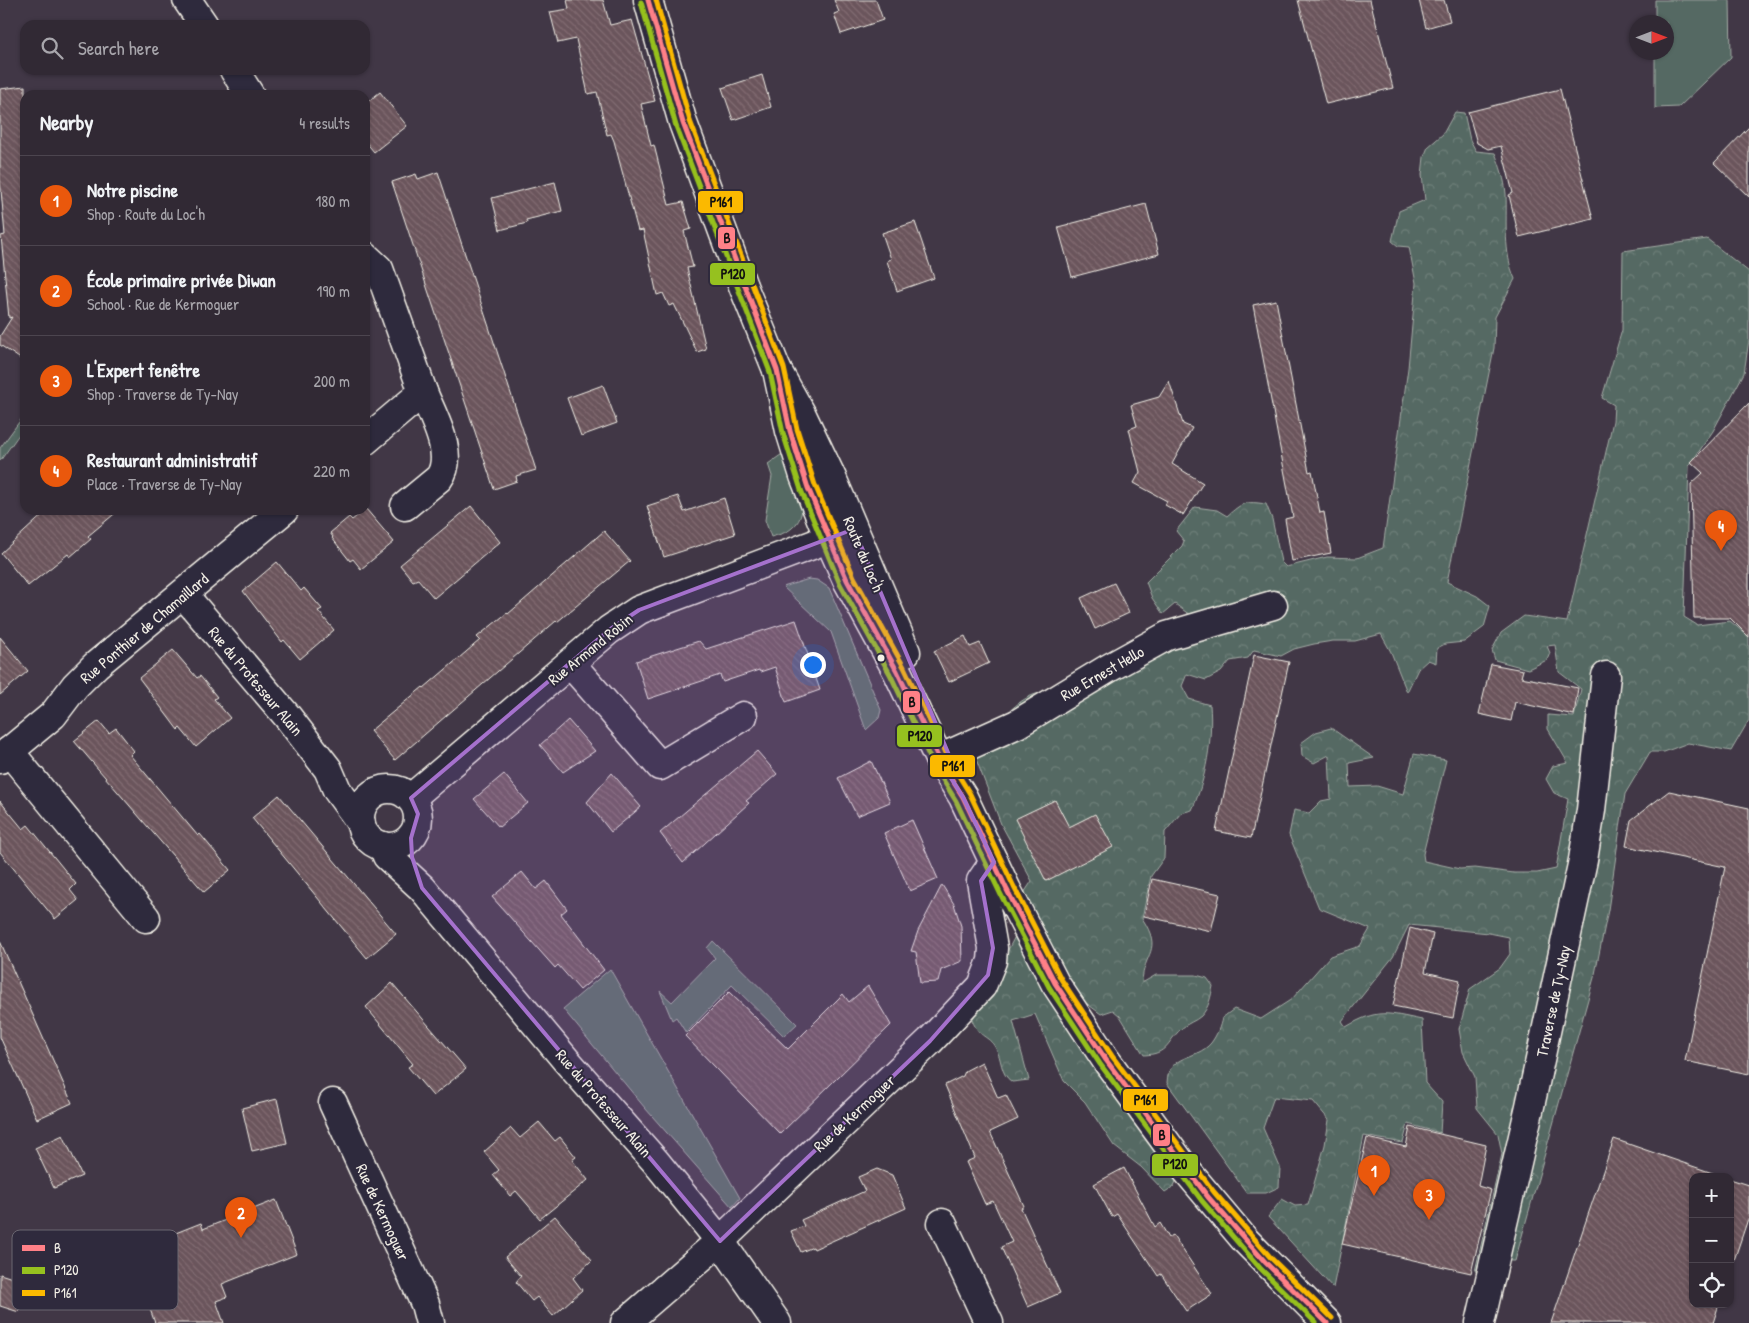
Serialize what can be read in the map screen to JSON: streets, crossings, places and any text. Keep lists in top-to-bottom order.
{
  "streets": {
    "street": [
      "Route du Loc'h",
      "Rue Ponthier de Chamaillard",
      "Rue Armand Robin",
      "Rue Ernest Hello",
      "Rue du Professeur Alain",
      "Traverse de Ty-Nay",
      "Rue de Kermoguer"
    ]
  },
  "crossings": [
    ["Route du Loc'h", "Rue Armand Robin"],
    ["Route du Loc'h", "Rue Ernest Hello"],
    ["Route du Loc'h", "Rue de Kermoguer"],
    ["Rue Ponthier de Chamaillard", "Rue du Professeur Alain"],
    ["Rue Armand Robin", "Rue du Professeur Alain"],
    ["Rue du Professeur Alain", "Rue de Kermoguer"]
  ],
  "lines": ["transit line B", "transit line P161", "transit line P120"],
  "legend": ["B", "P120", "P161"],
  "north": "right",
  "page": {
    "search": "Search here",
    "heading": ["Nearby", "4 results"],
    "list": [
      {
        "mark": "1",
        "name": "Notre piscine",
        "note": "Shop · Route du Loc'h",
        "value": "180 m"
      },
      {
        "mark": "2",
        "name": "École primaire privée Diwan",
        "note": "School · Rue de Kermoguer",
        "value": "190 m"
      },
      {
        "mark": "3",
        "name": "L'Expert fenêtre",
        "note": "Shop · Traverse de Ty-Nay",
        "value": "200 m"
      },
      {
        "mark": "4",
        "name": "Restaurant administratif",
        "note": "Place · Traverse de Ty-Nay",
        "value": "220 m"
      }
    ],
    "pins": [
      "4",
      "1",
      "3",
      "2"
    ],
    "map_buttons": ["+", "−"]
  }
}
